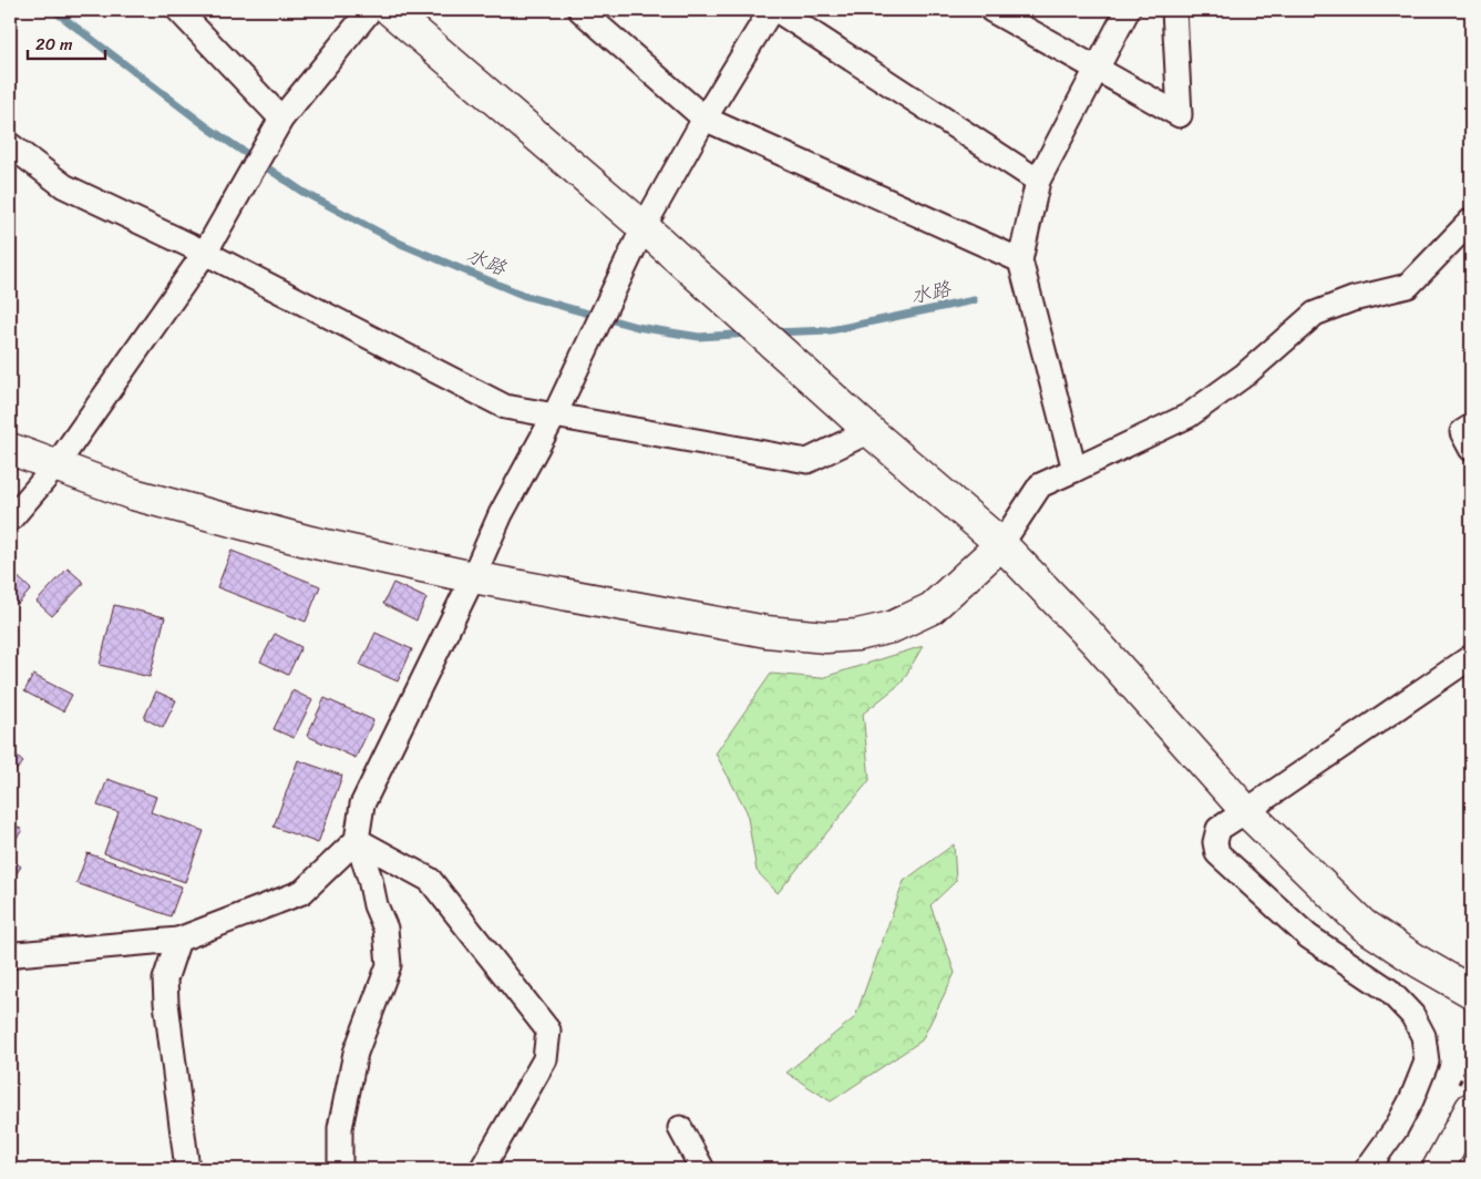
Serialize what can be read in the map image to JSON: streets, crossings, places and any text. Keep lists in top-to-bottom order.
{
  "water": ["水路"],
  "scale_bar": "20 m"
}
